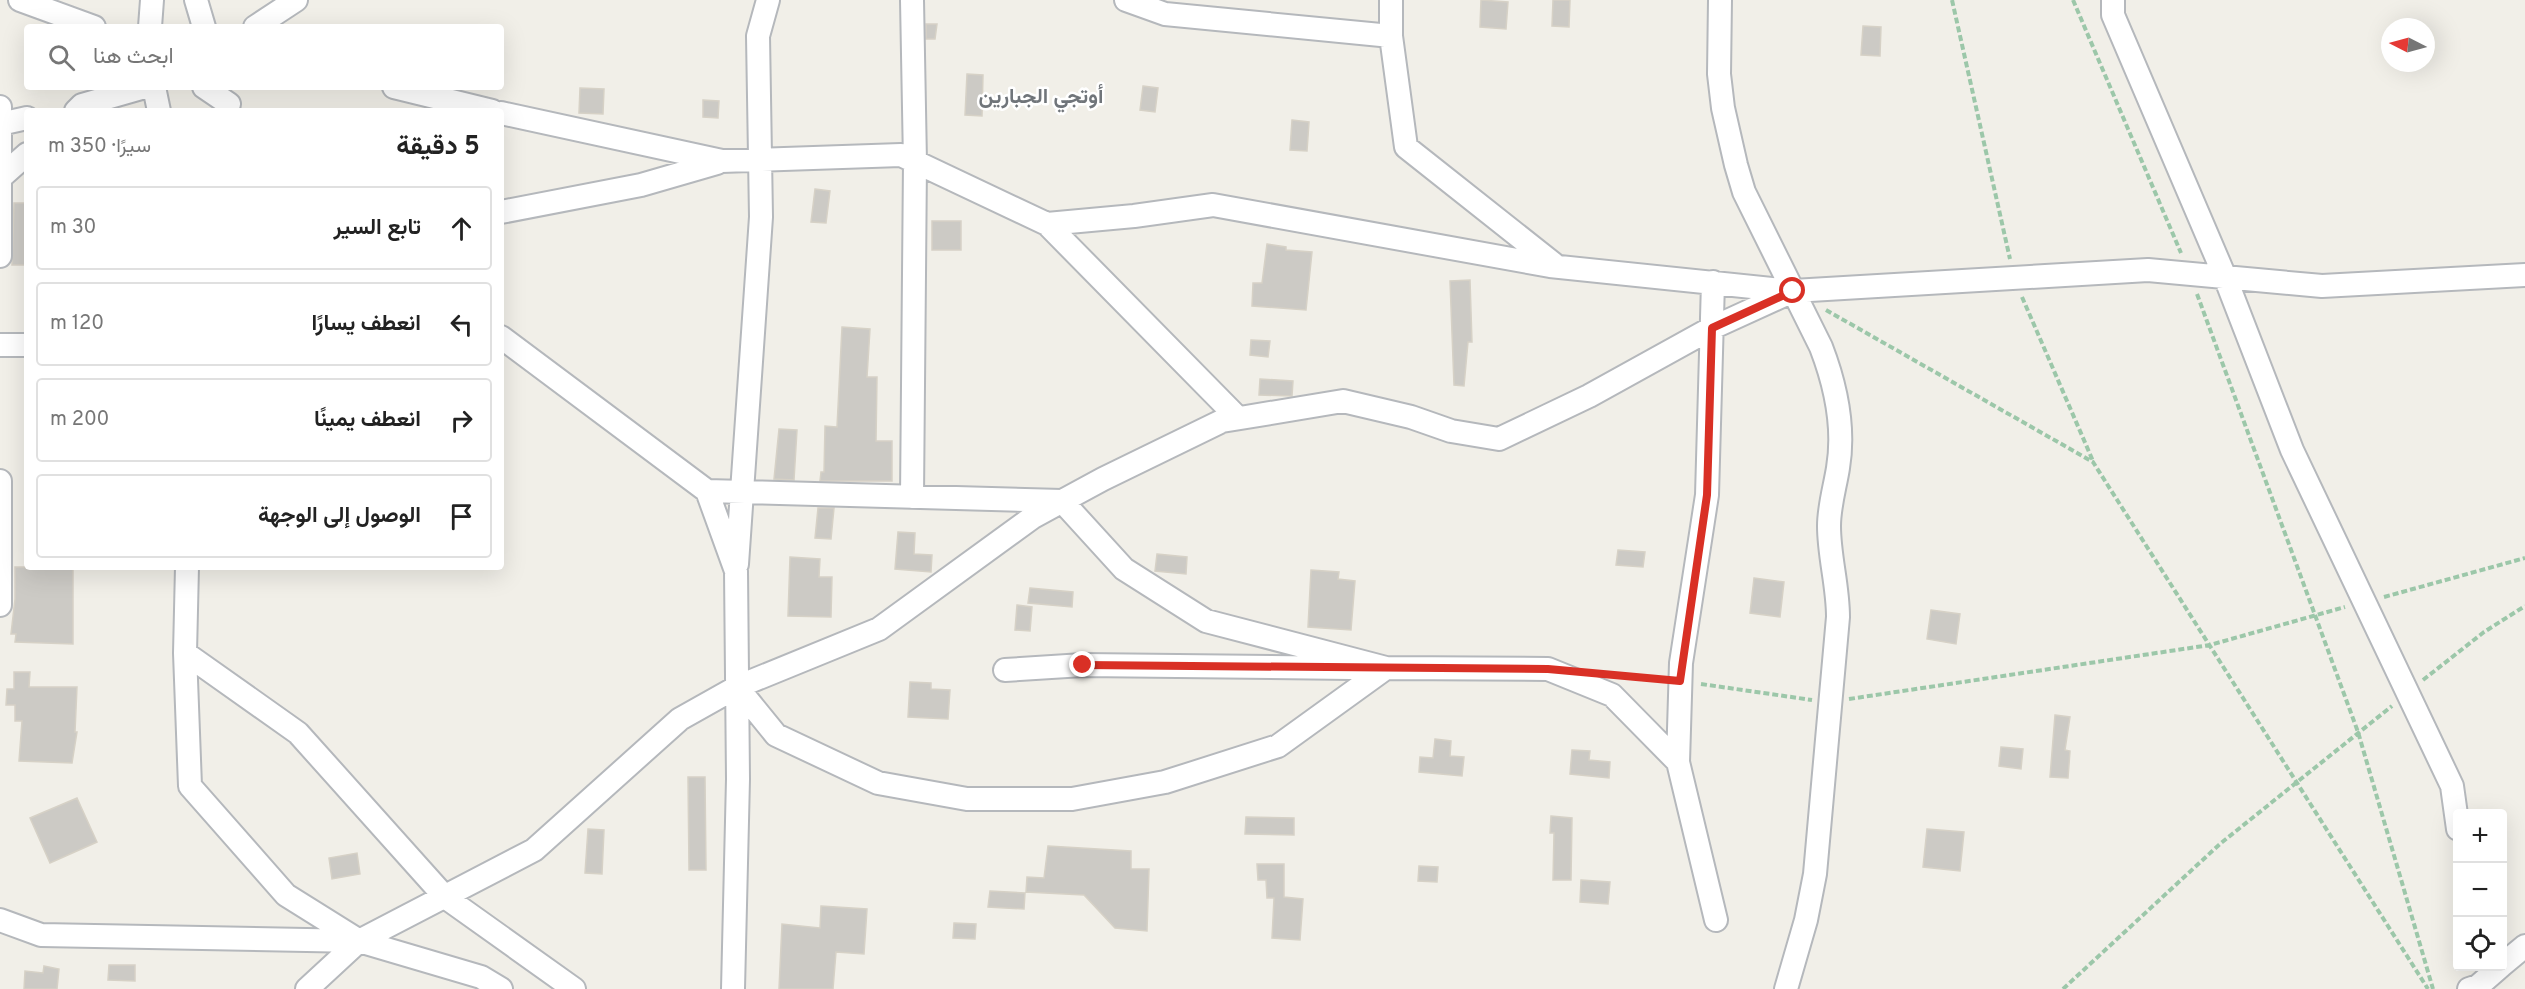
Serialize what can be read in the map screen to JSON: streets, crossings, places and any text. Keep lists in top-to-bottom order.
{
  "districts": ["أوتجي الجبارين"],
  "north": "left",
  "page": {
    "search": "ابحث هنا",
    "heading": ["5 دقيقة", "سيرًا · 350 m"],
    "list": [
      ["تابع السير", "30 m"],
      ["انعطف يسارًا", "120 m"],
      ["انعطف يمينًا", "200 m"],
      "الوصول إلى الوجهة"
    ],
    "map_buttons": ["+", "−"]
  }
}
